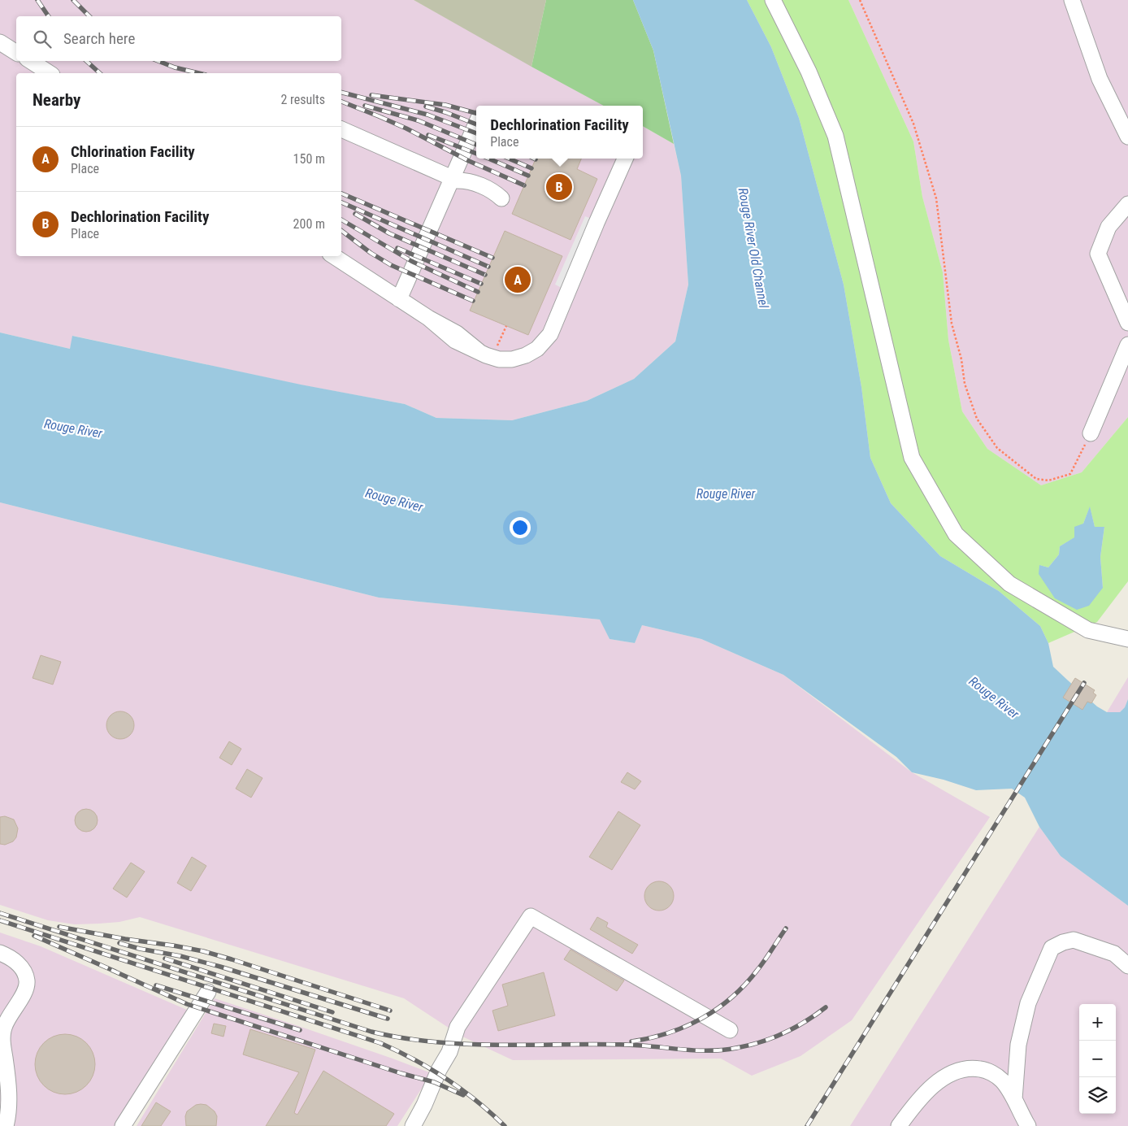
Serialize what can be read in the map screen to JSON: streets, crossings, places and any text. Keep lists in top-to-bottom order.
{
  "water": ["Rouge River Old Channel", "Rouge River"],
  "page": {
    "search": "Search here",
    "heading": ["Nearby", "2 results"],
    "popup": ["Dechlorination Facility", "Place"],
    "list": [
      {
        "mark": "A",
        "name": "Chlorination Facility",
        "note": "Place",
        "value": "150 m"
      },
      {
        "mark": "B",
        "name": "Dechlorination Facility",
        "note": "Place",
        "value": "200 m"
      }
    ],
    "pins": ["B", "A"],
    "map_buttons": ["+", "−"]
  }
}
